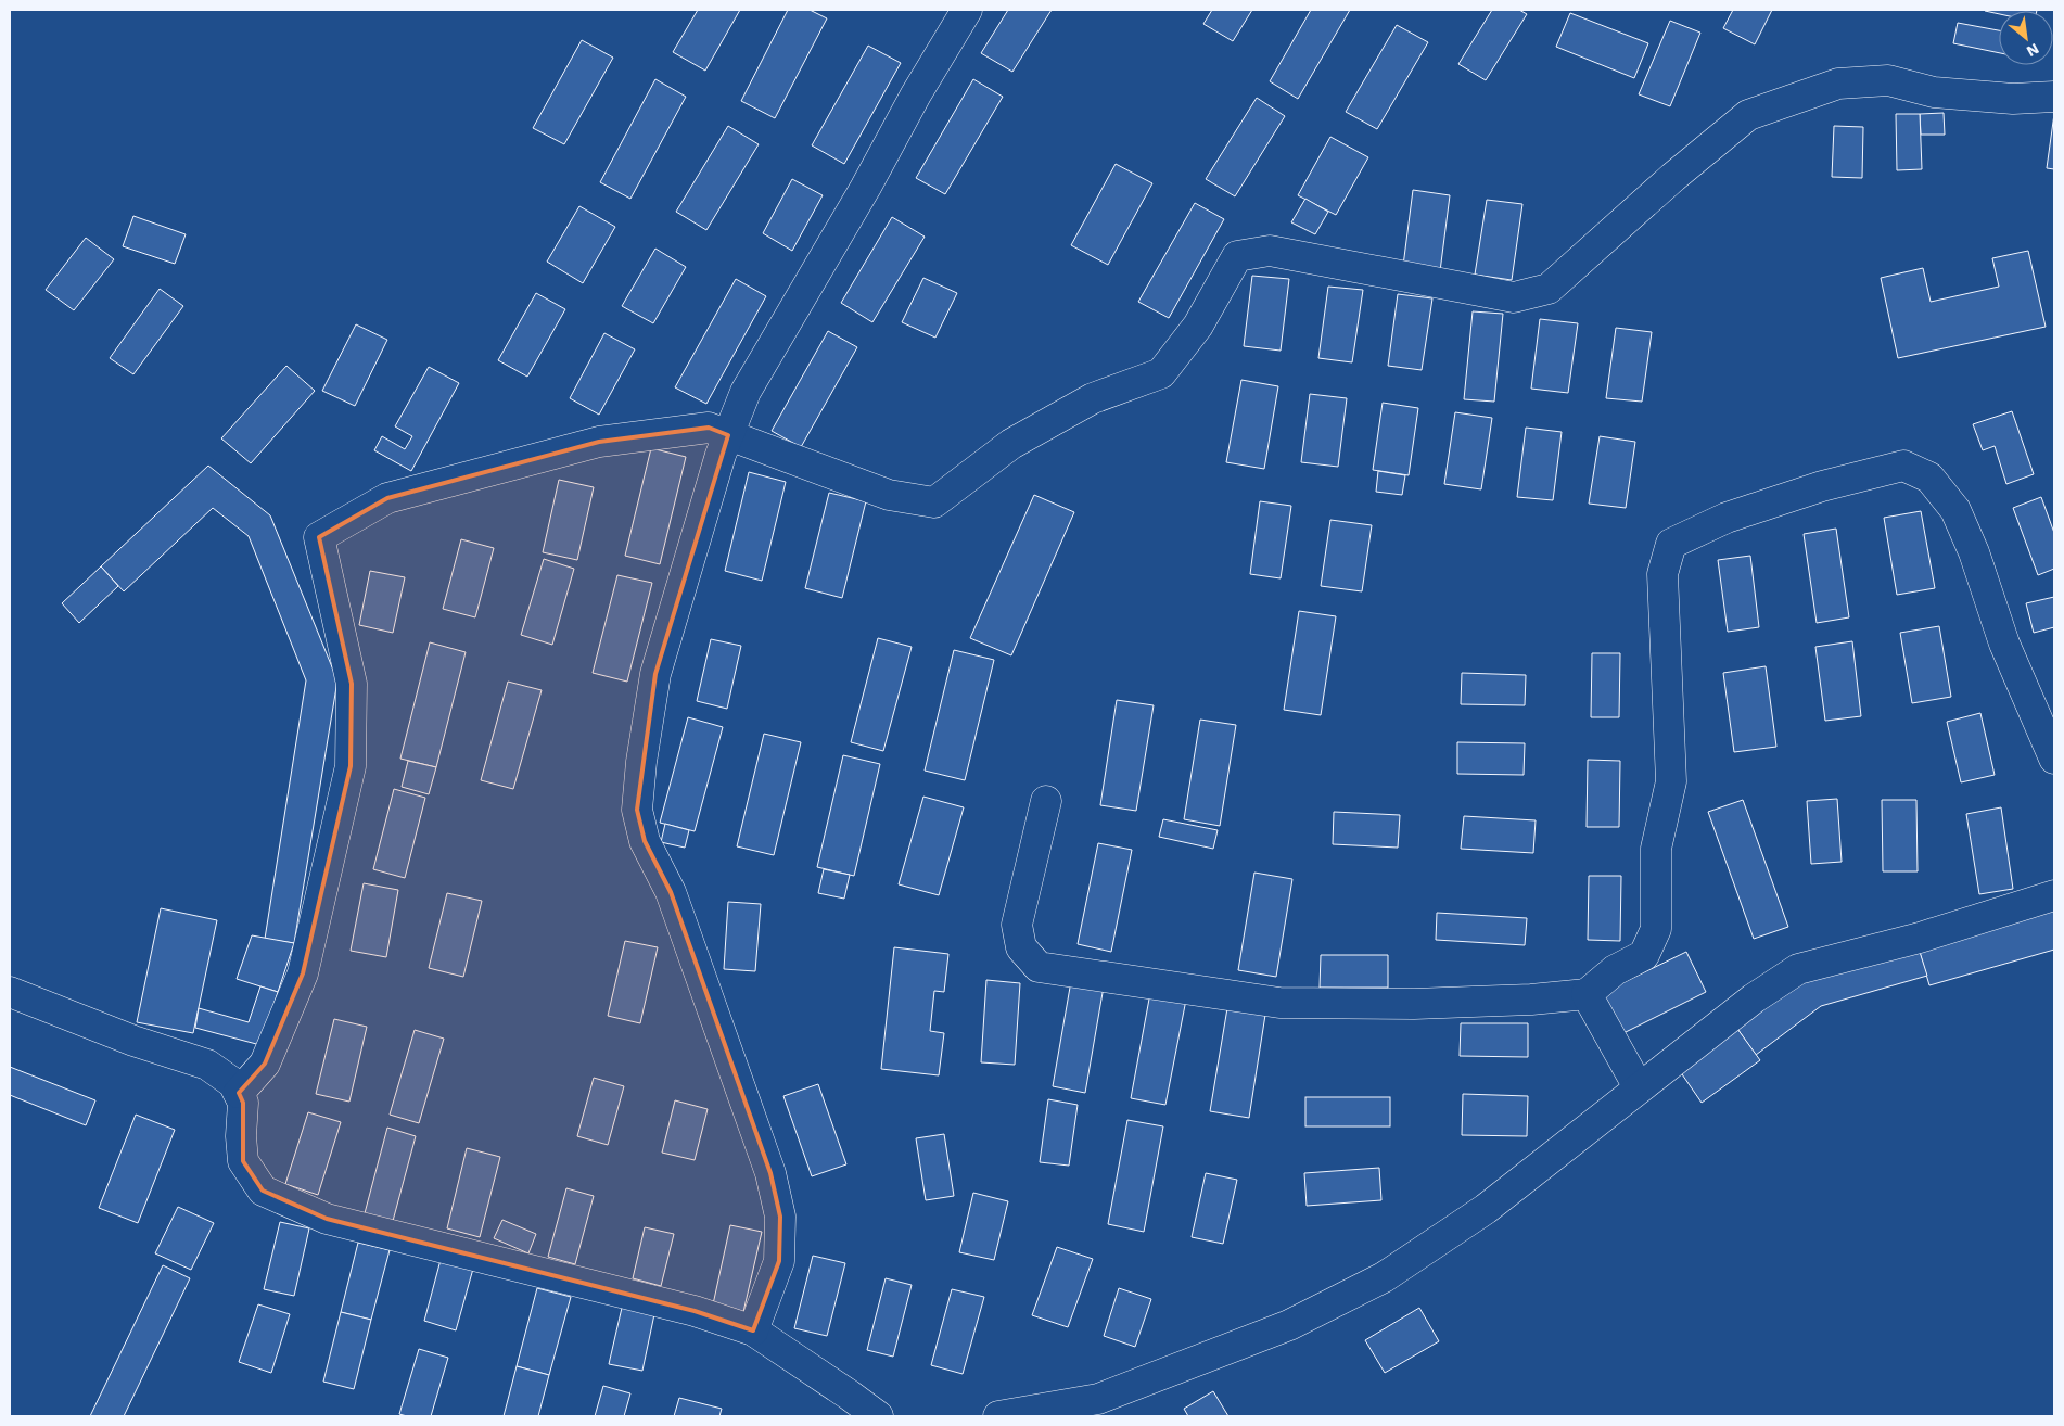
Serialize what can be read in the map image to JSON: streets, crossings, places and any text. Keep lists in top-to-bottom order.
{
  "north": "bottom right"
}
